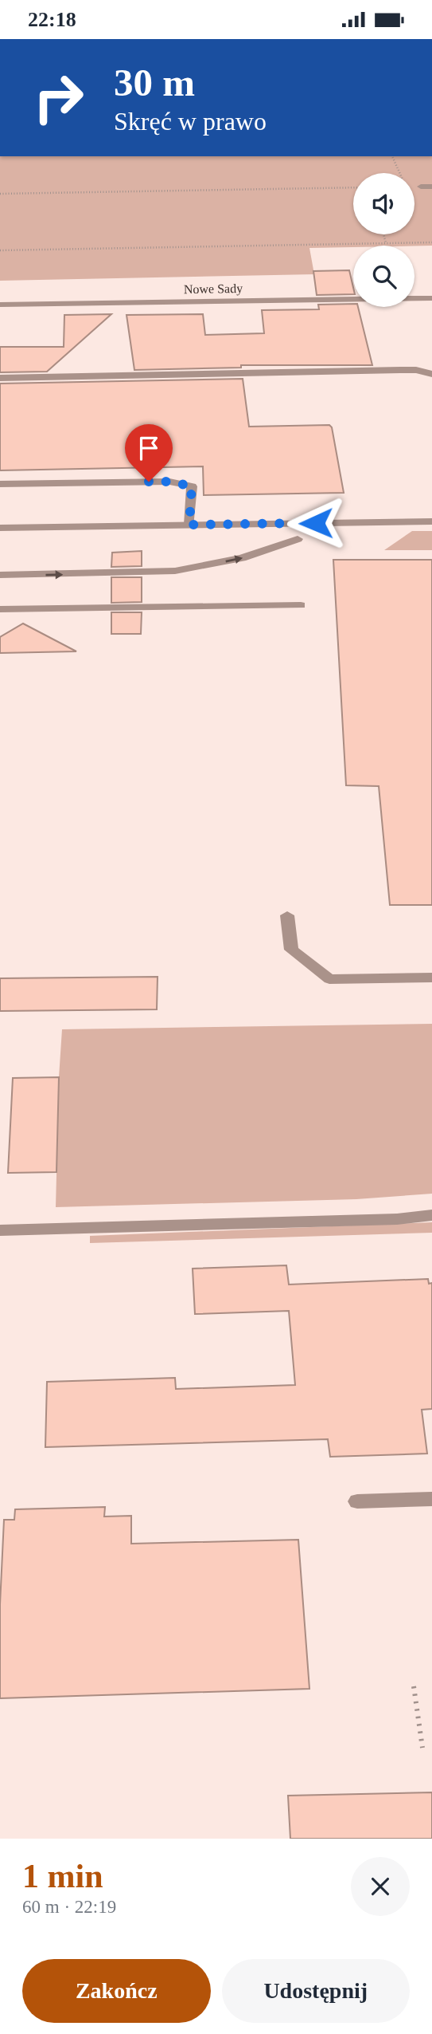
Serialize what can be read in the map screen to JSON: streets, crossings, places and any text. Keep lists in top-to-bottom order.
{
  "streets": {
    "street": ["Nowe Sady"]
  },
  "page": {
    "status": "22:18",
    "turn": ["30 m", "Skręć w prawo"],
    "heading": ["1 min", "60 m · 22:19"],
    "buttons": ["Zakończ", "Udostępnij"]
  }
}
